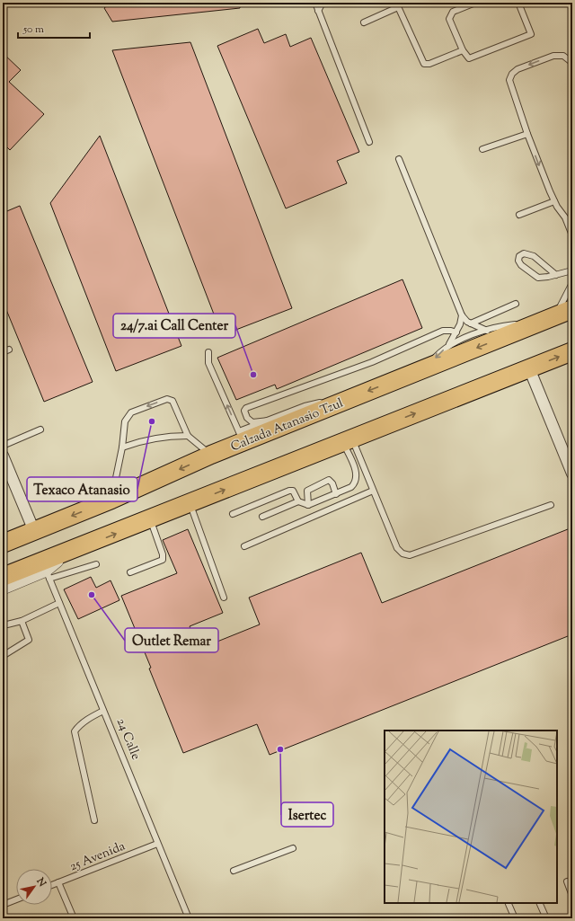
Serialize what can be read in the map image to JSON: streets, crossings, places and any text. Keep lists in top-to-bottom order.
{
  "streets": {
    "main road": ["Calzada Atanasio Tzul"],
    "lane": ["24 Calle", "25 Avenida"]
  },
  "crossings": [
    ["24 Calle", "25 Avenida"]
  ],
  "places": [
    "24/7.ai Call Center",
    "Texaco Atanasio",
    "Outlet Remar",
    "Isertec"
  ],
  "scale_bar": "50 m",
  "north": "top right"
}
